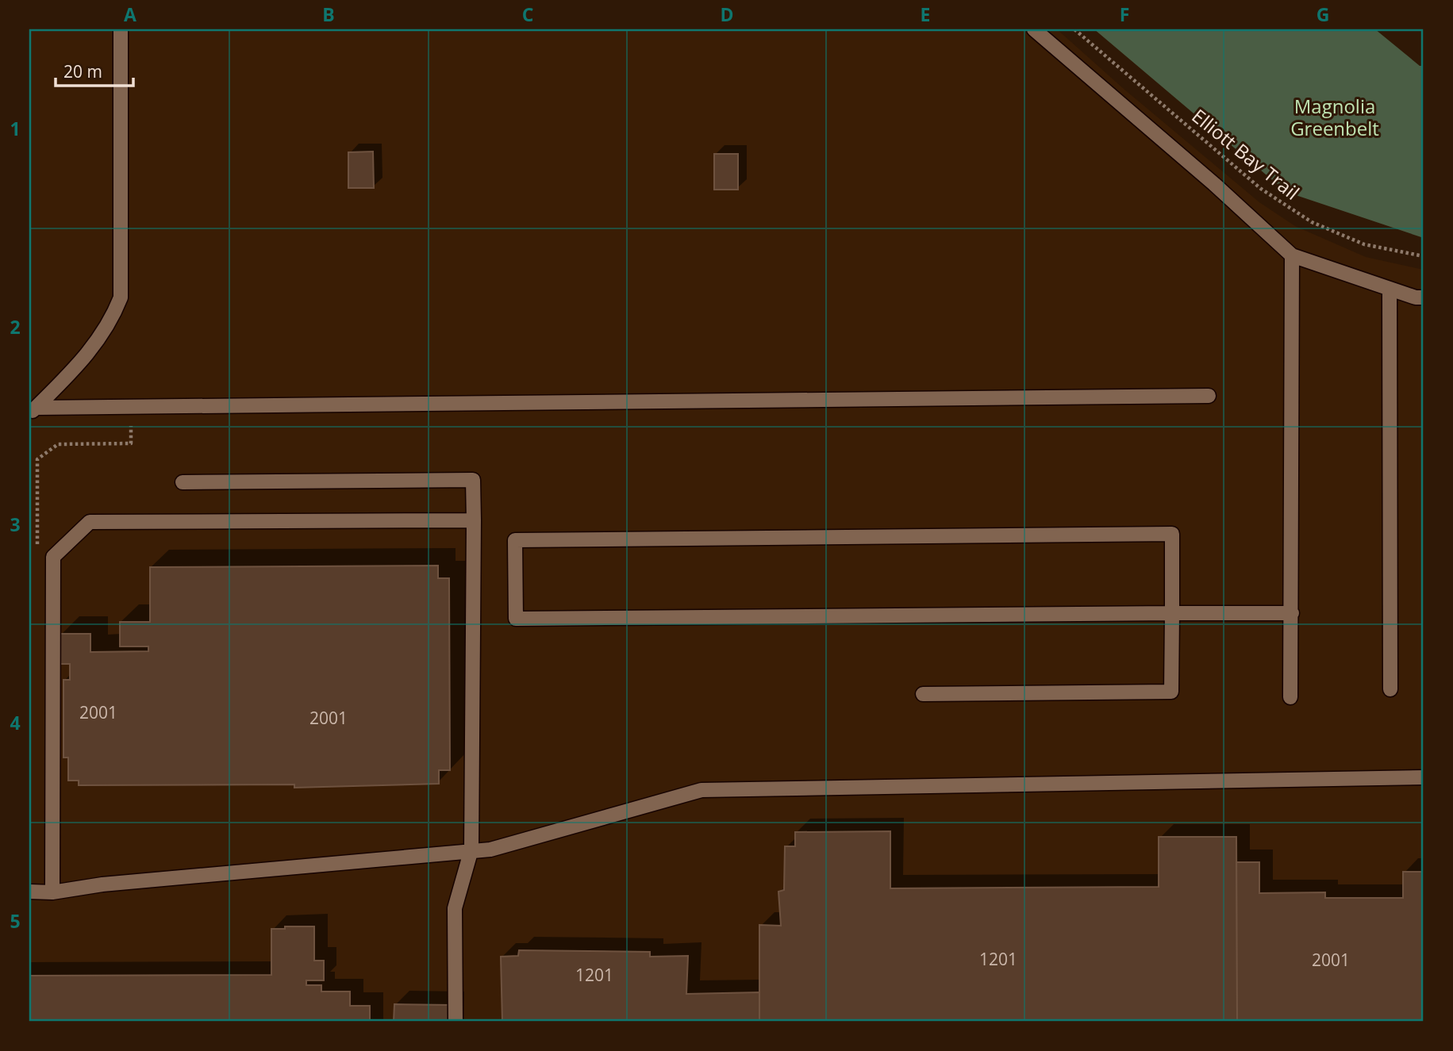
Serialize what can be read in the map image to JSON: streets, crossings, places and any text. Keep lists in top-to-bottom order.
{
  "streets": {
    "path": ["Elliott Bay Trail"]
  },
  "parks": ["Magnolia Greenbelt"],
  "house_numbers": [
    "2001",
    "2001",
    "1201",
    "2001",
    "1201"
  ],
  "scale_bar": "20 m",
  "grid": {
    "columns": [
      "A",
      "B",
      "C",
      "D",
      "E",
      "F",
      "G"
    ],
    "rows": [
      "1",
      "2",
      "3",
      "4",
      "5"
    ]
  }
}
